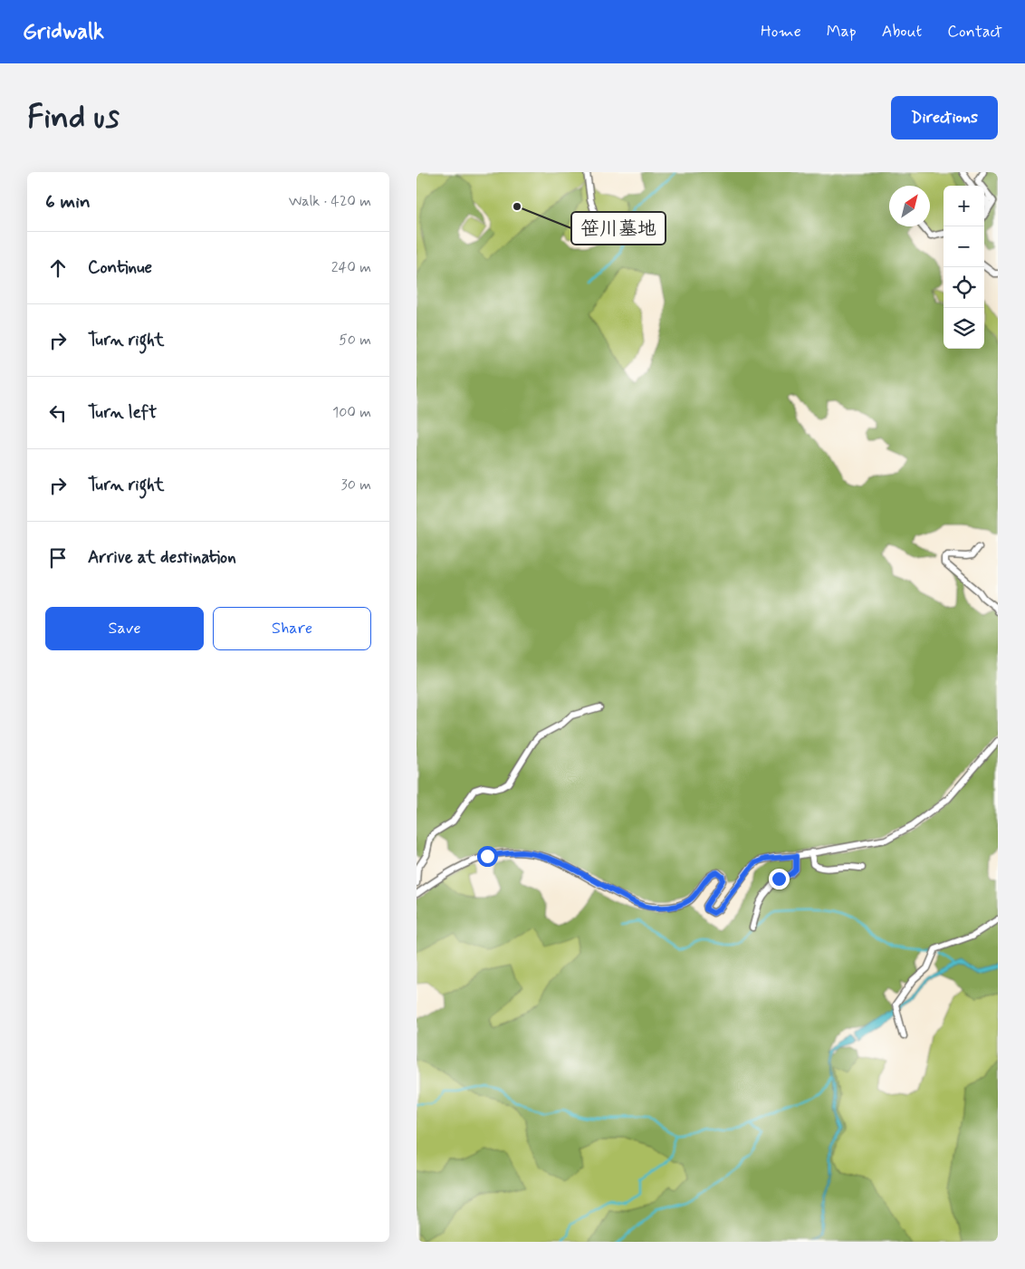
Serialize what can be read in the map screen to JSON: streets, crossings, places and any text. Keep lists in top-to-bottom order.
{
  "places": ["笹川墓地"],
  "north": "top right",
  "page": {
    "header": "Gridwalk",
    "nav": [
      "Home",
      "Map",
      "About",
      "Contact"
    ],
    "buttons": [
      "Directions",
      ["Save", "Share"]
    ],
    "title": "Find us",
    "heading": ["6 min", "Walk · 420 m"],
    "map_buttons": ["+", "−"],
    "list": [
      ["Continue", "240 m"],
      ["Turn right", "50 m"],
      ["Turn left", "100 m"],
      ["Turn right", "30 m"],
      "Arrive at destination"
    ]
  }
}
